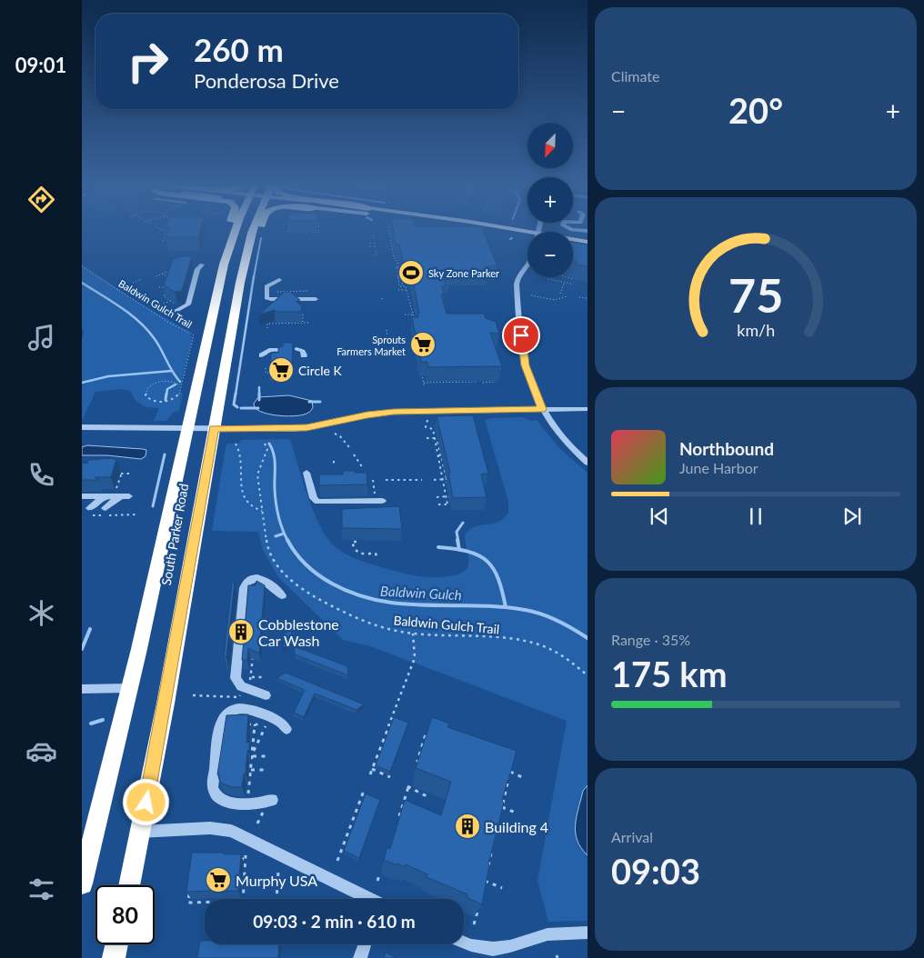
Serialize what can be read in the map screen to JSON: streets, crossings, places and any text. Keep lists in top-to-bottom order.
{
  "streets": {
    "highway": ["South Parker Road"],
    "path": ["Baldwin Gulch Trail"]
  },
  "water": ["Baldwin Gulch"],
  "places": {
    "sports": ["Sky Zone Parker"],
    "supermarket": ["Sprouts Farmers Market", "Circle K", "Murphy USA"],
    "building": ["Cobblestone Car Wash", "Building 4"]
  },
  "north": "bottom left",
  "page": {
    "tabs": "09:01",
    "tile": [
      "Climate",
      ["Range · 35%", "175 km"],
      ["Arrival", "09:03"]
    ],
    "turn": ["260 m", "Ponderosa Drive"],
    "heat": ["−", "20°", "+"],
    "map_buttons": ["+", "−"],
    "song": ["Northbound", "June Harbor"],
    "limit": "80",
    "trip": "09:03 · 2 min · 610 m",
    "gauge": ["75", "km/h"]
  }
}
